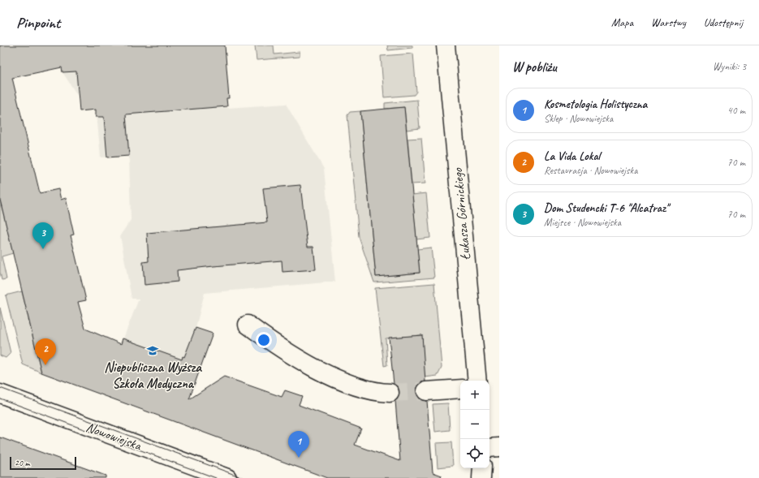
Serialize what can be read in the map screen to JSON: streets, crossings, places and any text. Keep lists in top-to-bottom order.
{
  "streets": {
    "street": ["Łukasza Górnickiego", "Nowowiejska"]
  },
  "places": {
    "school or university": ["Niepubliczna Wyższa Szkoła Medyczna"]
  },
  "scale_bar": "20 m",
  "page": {
    "header": "Pinpoint",
    "nav": ["Mapa", "Warstwy", "Udostępnij"],
    "heading": ["W pobliżu", "Wyniki: 3"],
    "list": [
      {
        "mark": "1",
        "name": "Kosmetologia Holistyczna",
        "note": "Sklep · Nowowiejska",
        "value": "40 m"
      },
      {
        "mark": "2",
        "name": "La Vida Lokal",
        "note": "Restauracja · Nowowiejska",
        "value": "70 m"
      },
      {
        "mark": "3",
        "name": "Dom Studencki T-6 \"Alcatraz\"",
        "note": "Miejsce · Nowowiejska",
        "value": "70 m"
      }
    ],
    "pins": ["3", "2", "1"],
    "map_buttons": ["+", "−"],
    "scale": "20 m"
  }
}
